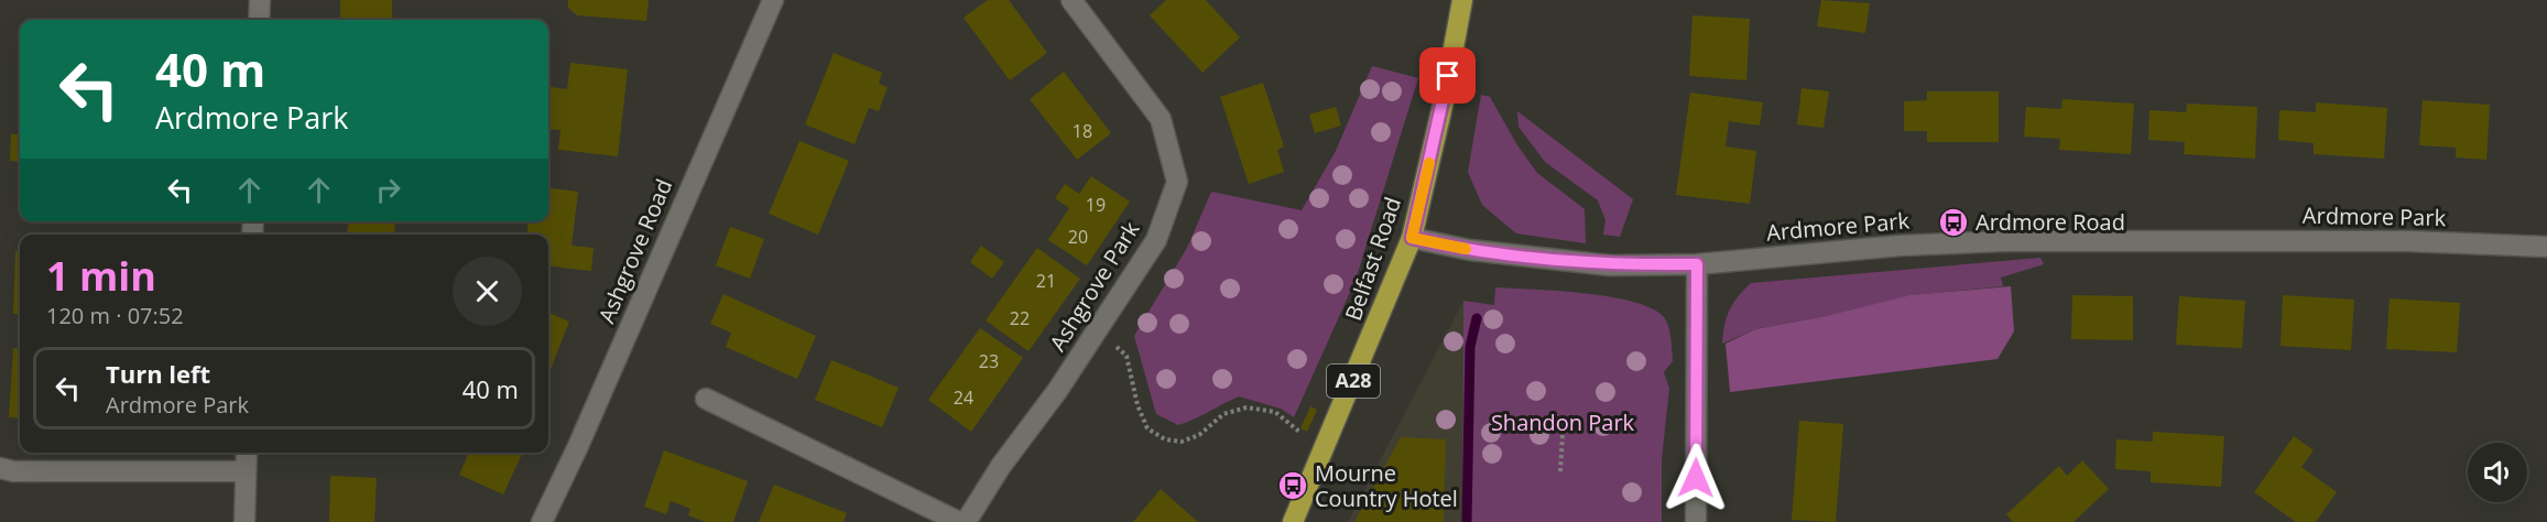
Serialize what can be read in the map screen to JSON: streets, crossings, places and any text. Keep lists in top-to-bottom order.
{
  "streets": {
    "highway": ["Belfast Road", "A28"],
    "street": ["Ardmore Park", "Ashgrove Road", "Ashgrove Park"]
  },
  "crossings": [
    ["Ardmore Park", "Belfast Road"]
  ],
  "parks": ["Shandon Park"],
  "places": {
    "bus stop": ["Ardmore Road", "Mourne Country Hotel"]
  },
  "house_numbers": [
    "18",
    "19",
    "20",
    "21",
    "22",
    "23",
    "24"
  ],
  "page": {
    "turn": ["40 m", "Ardmore Park"],
    "heading": ["1 min", "120 m · 07:52"],
    "list": [
      {
        "name": "Turn left",
        "note": "Ardmore Park",
        "value": "40 m"
      }
    ]
  }
}
